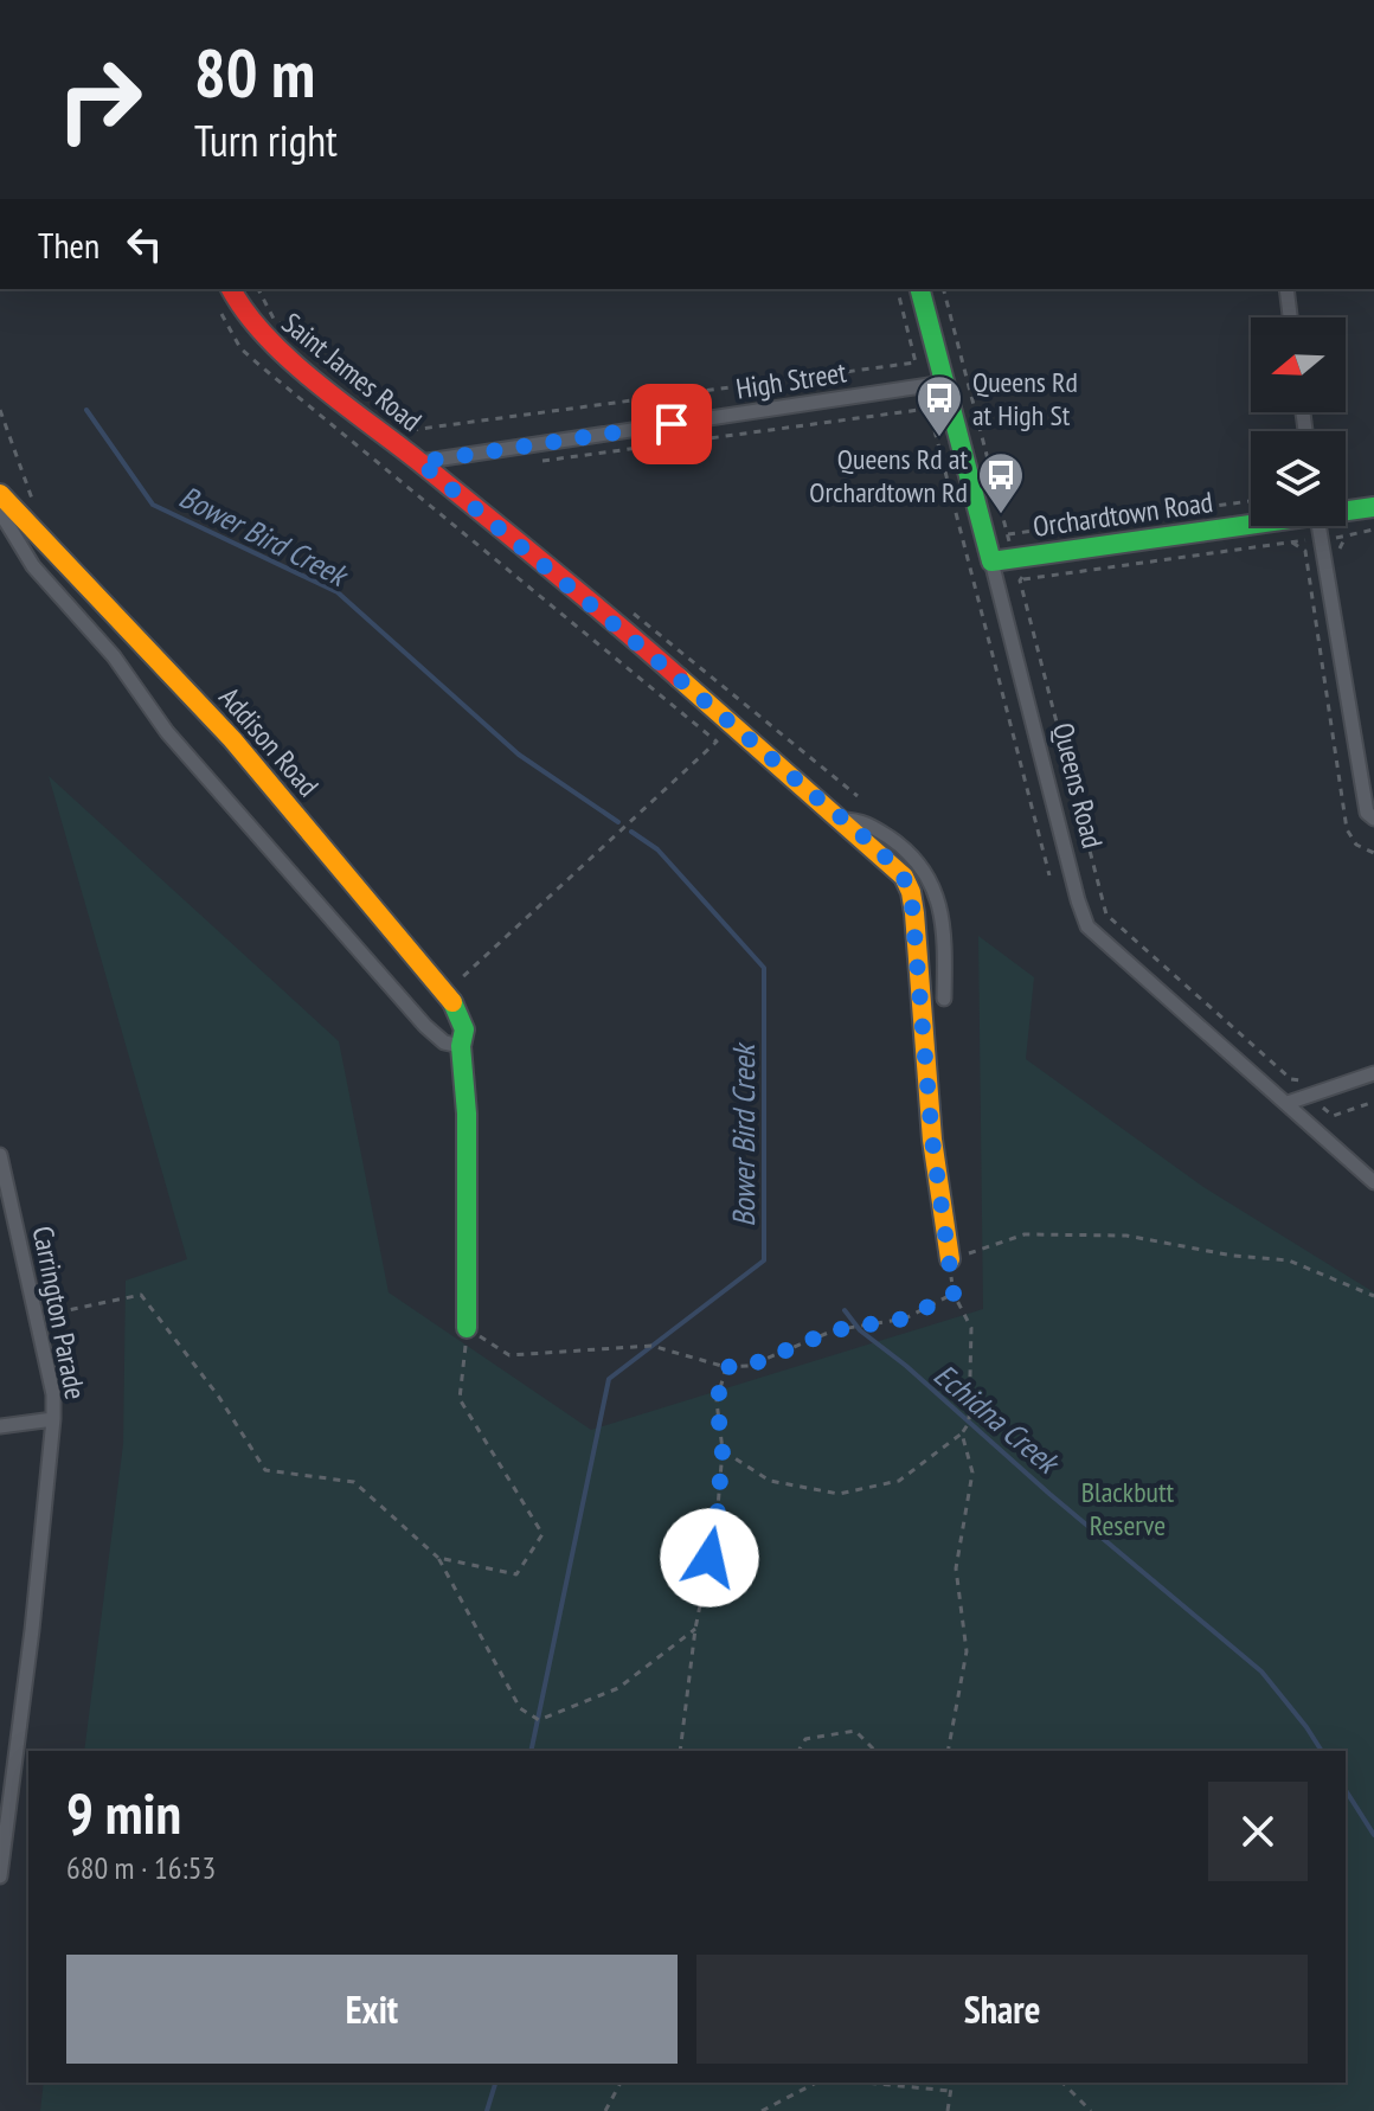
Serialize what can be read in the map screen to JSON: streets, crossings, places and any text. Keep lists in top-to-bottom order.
{
  "streets": {
    "street": [
      "Saint James Road",
      "High Street",
      "Orchardtown Road",
      "Addison Road",
      "Queens Road",
      "Carrington Parade"
    ]
  },
  "crossings": [
    ["Saint James Road", "High Street"],
    ["High Street", "Queens Road"],
    ["Orchardtown Road", "Queens Road"]
  ],
  "water": ["Bower Bird Creek", "Echidna Creek"],
  "parks": ["Blackbutt Reserve"],
  "places": {
    "bus stop": ["Queens Rd at High St", "Queens Rd at Orchardtown Rd"]
  },
  "north": "left",
  "page": {
    "turn": ["80 m", "Turn right"],
    "then": "Then",
    "heading": ["9 min", "680 m · 16:53"],
    "buttons": ["Exit", "Share"]
  }
}
